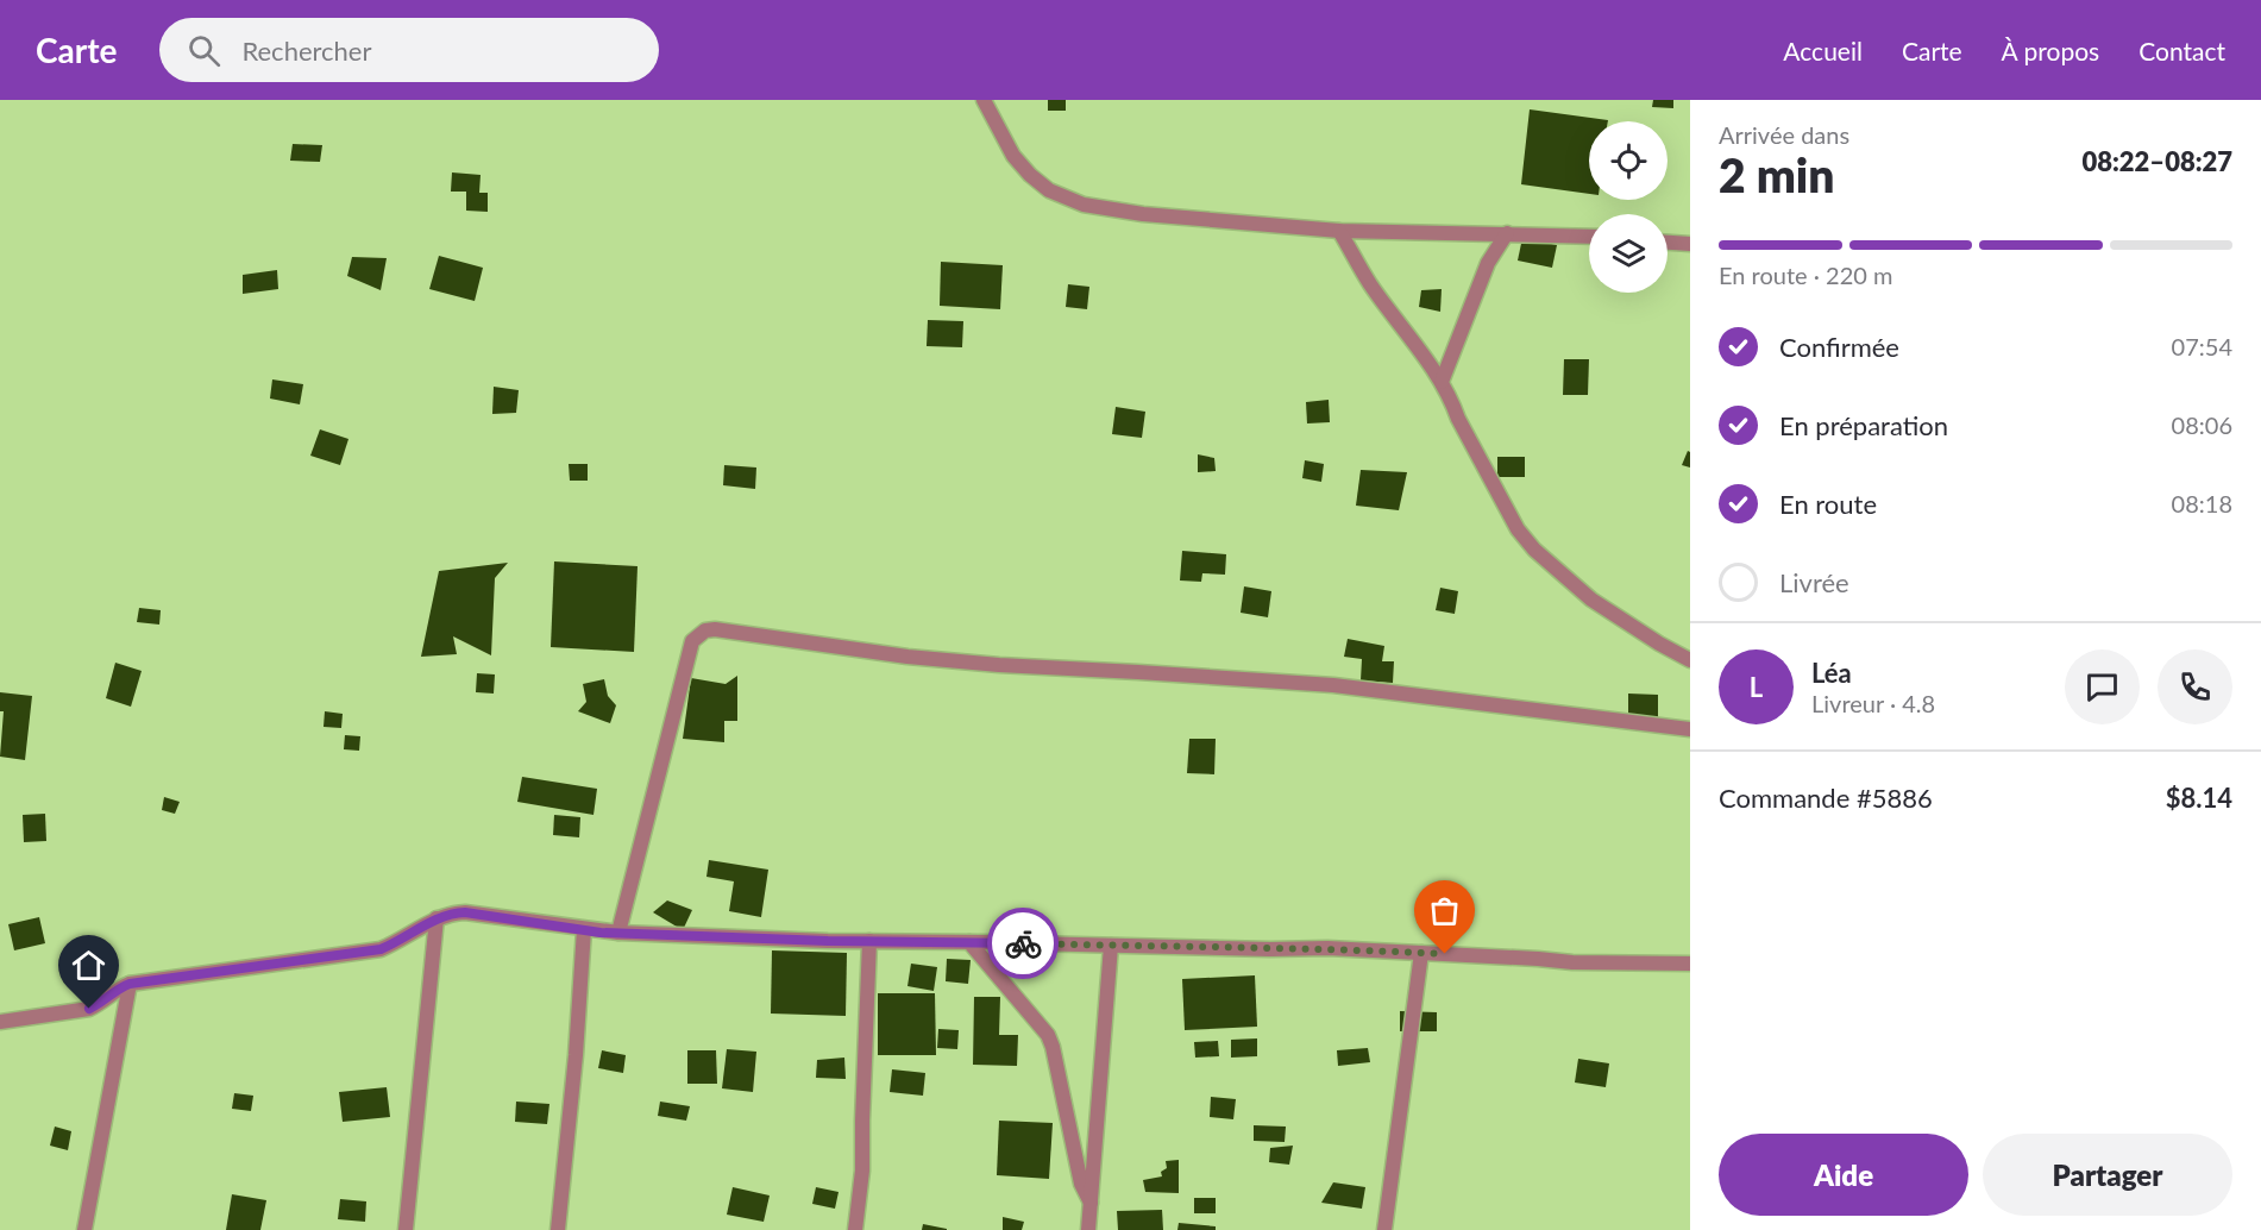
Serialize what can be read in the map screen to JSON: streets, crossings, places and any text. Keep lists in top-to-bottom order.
{
  "page": {
    "header": "Carte",
    "search": "Rechercher",
    "nav": [
      "Accueil",
      "Carte",
      "À propos",
      "Contact"
    ],
    "heading": ["2 min", "Arrivée dans", "08:22–08:27"],
    "panel": [
      "Léa",
      "Livreur · 4.8",
      "Commande #5886",
      "$8.14"
    ],
    "bar": "En route · 220 m",
    "list": [
      ["Confirmée", "07:54"],
      ["En préparation", "08:06"],
      ["En route", "08:18"],
      "Livrée"
    ],
    "round": "L",
    "buttons": ["Aide", "Partager"]
  }
}
